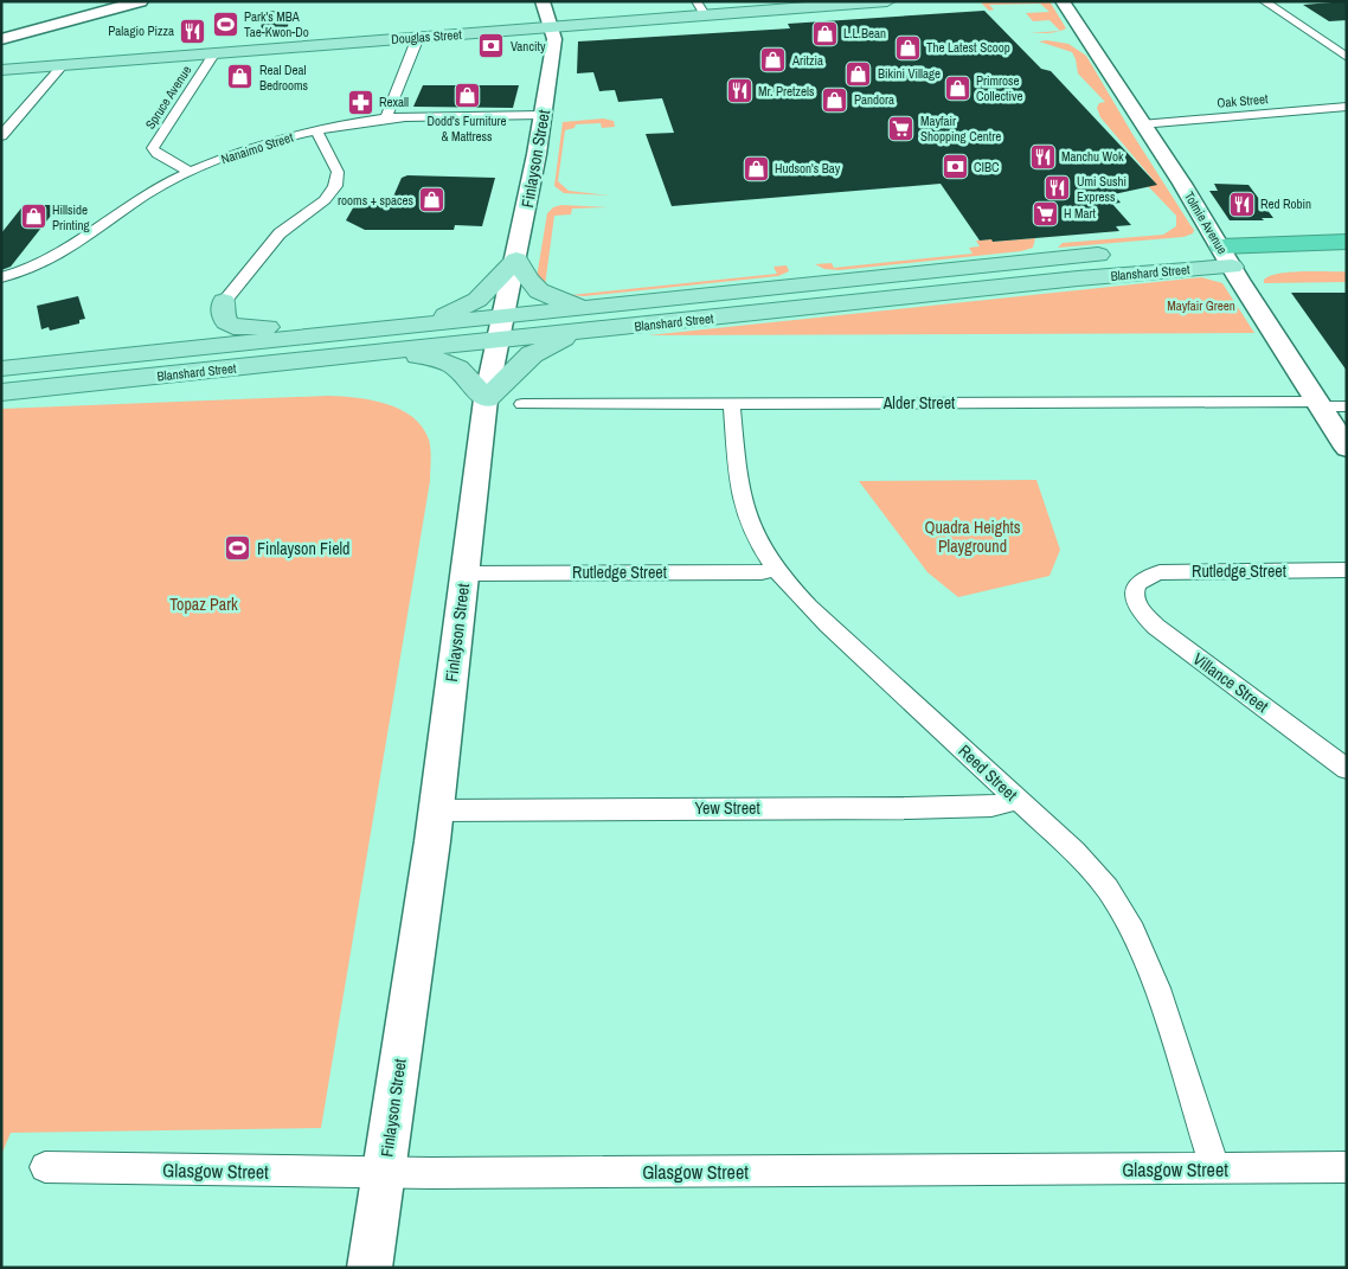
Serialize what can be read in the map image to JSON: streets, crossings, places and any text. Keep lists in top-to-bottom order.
{
  "streets": {
    "highway": ["Blanshard Street"],
    "main road": ["Douglas Street", "Finlayson Street", "Tolmie Avenue"],
    "street": [
      "Spruce Avenue",
      "Oak Street",
      "Nanaimo Street",
      "Alder Street",
      "Rutledge Street",
      "Villance Street",
      "Reed Street",
      "Yew Street",
      "Glasgow Street"
    ]
  },
  "crossings": [
    ["Douglas Street", "Spruce Avenue"],
    ["Douglas Street", "Finlayson Street"],
    ["Spruce Avenue", "Nanaimo Street"],
    ["Oak Street", "Tolmie Avenue"],
    ["Nanaimo Street", "Finlayson Street"],
    ["Finlayson Street", "Blanshard Street"],
    ["Finlayson Street", "Rutledge Street"],
    ["Finlayson Street", "Yew Street"],
    ["Finlayson Street", "Glasgow Street"],
    ["Tolmie Avenue", "Blanshard Street"],
    ["Tolmie Avenue", "Alder Street"],
    ["Alder Street", "Reed Street"],
    ["Rutledge Street", "Villance Street"],
    ["Rutledge Street", "Reed Street"],
    ["Reed Street", "Yew Street"],
    ["Reed Street", "Glasgow Street"]
  ],
  "parks": ["Mayfair Green", "Quadra Heights Playground", "Topaz Park"],
  "places": {
    "sports": ["Park's MBA Tae-Kwon-Do", "Finlayson Field"],
    "restaurant": [
      "Palagio Pizza",
      "Mr. Pretzels",
      "Manchu Wok",
      "Umi Sushi Express",
      "Red Robin"
    ],
    "shop": [
      "L.L.Bean",
      "The Latest Scoop",
      "Aritzia",
      "Bikini Village",
      "Real Deal Bedrooms",
      "Primrose Collective",
      "Dodd's Furniture & Mattress",
      "Pandora",
      "Hudson's Bay",
      "rooms + spaces",
      "Hillside Printing"
    ],
    "bank": ["Vancity", "CIBC"],
    "pharmacy": ["Rexall"],
    "supermarket": ["Mayfair Shopping Centre", "H Mart"]
  }
}
